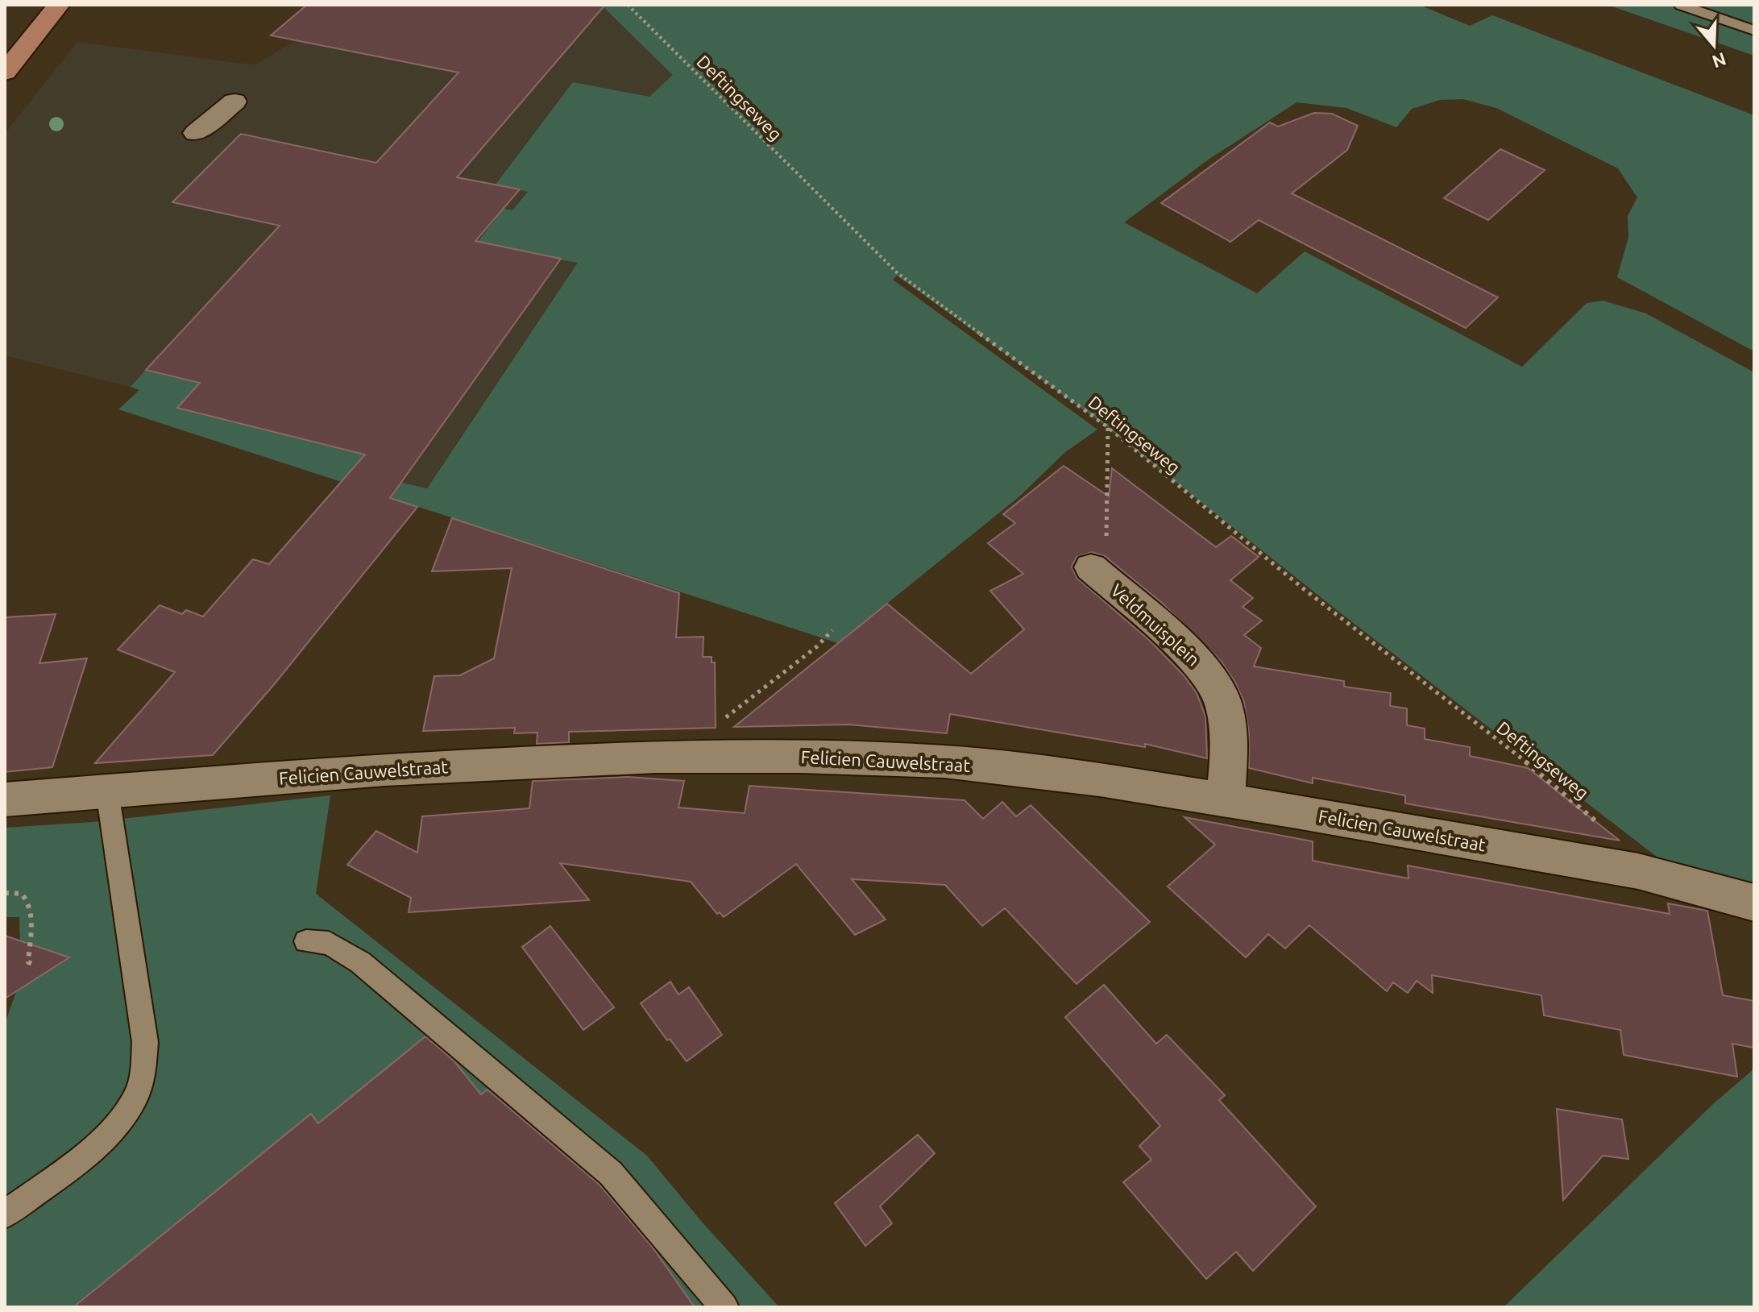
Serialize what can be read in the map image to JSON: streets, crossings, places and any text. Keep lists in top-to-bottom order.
{
  "streets": {
    "street": ["Veldmuisplein", "Felicien Cauwelstraat"],
    "path": ["Deftingseweg"]
  },
  "crossings": [
    ["Deftingseweg", "Felicien Cauwelstraat"],
    ["Veldmuisplein", "Felicien Cauwelstraat"]
  ],
  "north": "bottom"
}
